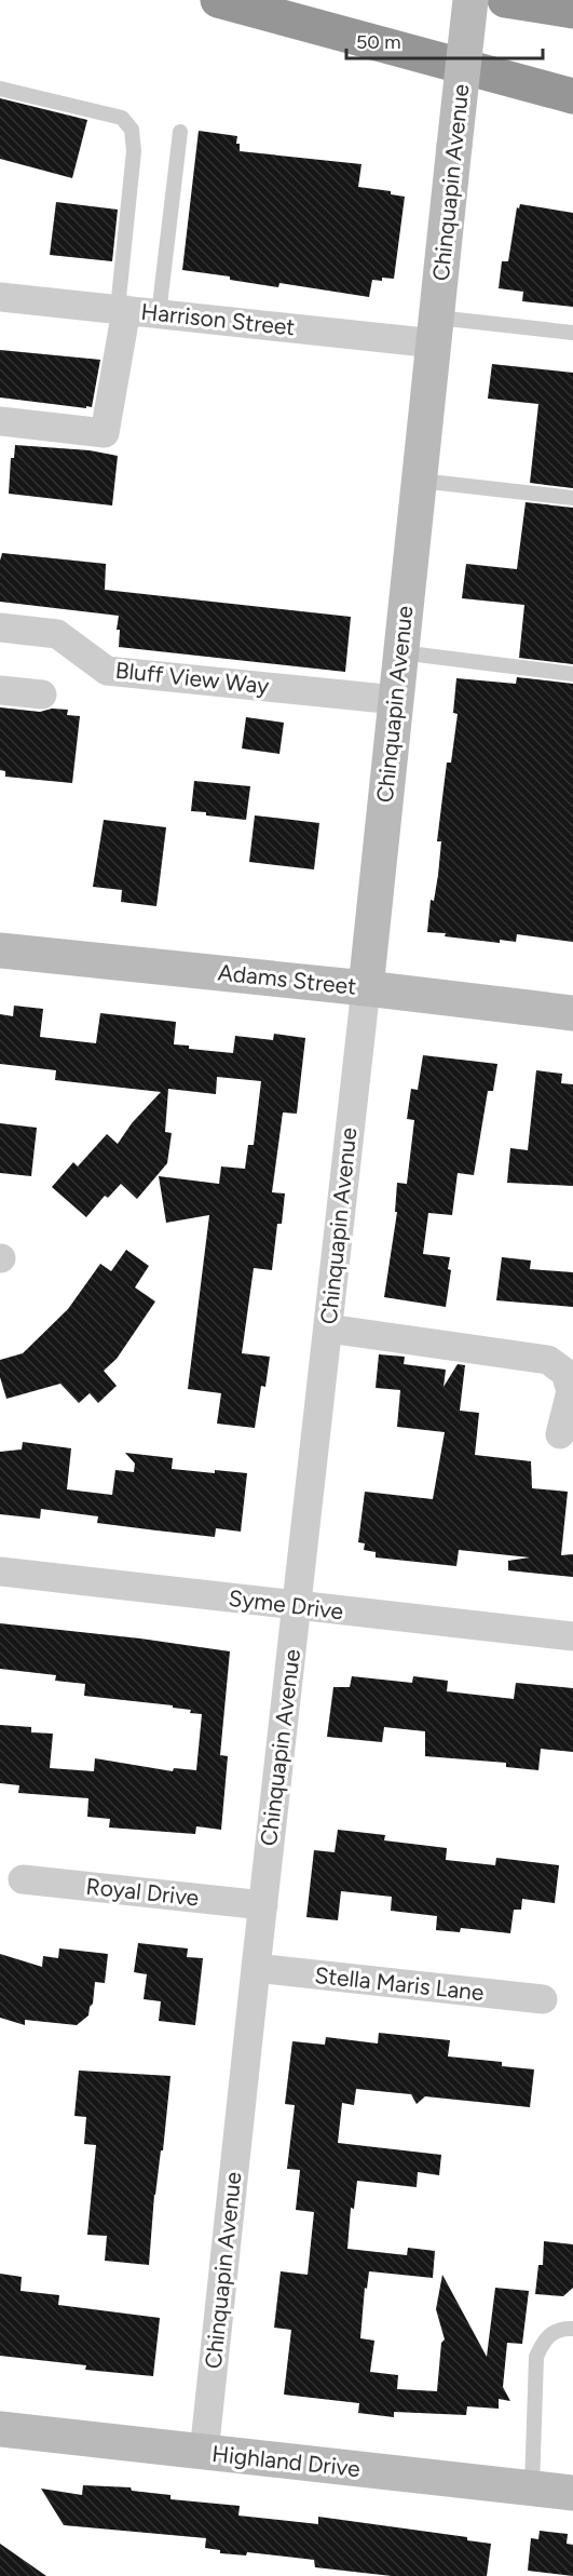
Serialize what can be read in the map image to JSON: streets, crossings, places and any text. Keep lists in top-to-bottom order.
{
  "streets": {
    "street": [
      "Chinquapin Avenue",
      "Harrison Street",
      "Bluff View Way",
      "Adams Street",
      "Syme Drive",
      "Royal Drive",
      "Stella Maris Lane",
      "Highland Drive"
    ]
  },
  "crossings": [
    ["Chinquapin Avenue", "Harrison Street"],
    ["Chinquapin Avenue", "Bluff View Way"],
    ["Chinquapin Avenue", "Adams Street"],
    ["Chinquapin Avenue", "Syme Drive"],
    ["Chinquapin Avenue", "Royal Drive"],
    ["Chinquapin Avenue", "Stella Maris Lane"],
    ["Chinquapin Avenue", "Highland Drive"]
  ],
  "scale_bar": "50 m"
}
